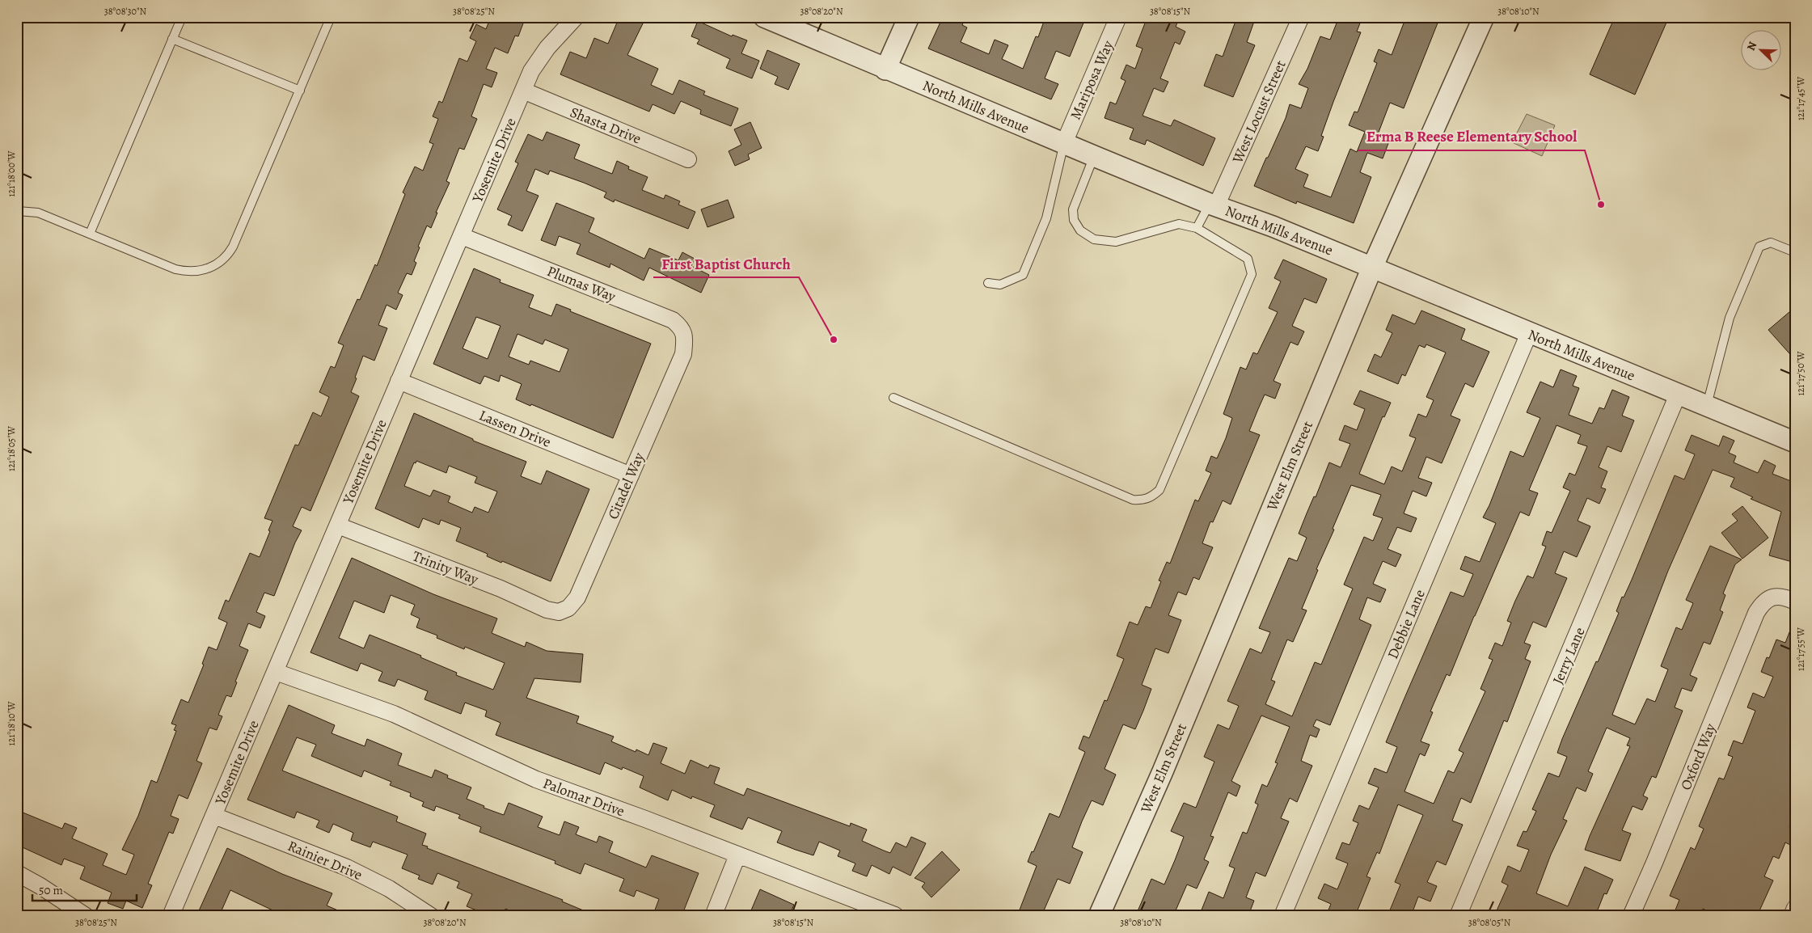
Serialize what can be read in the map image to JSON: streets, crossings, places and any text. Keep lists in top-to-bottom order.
{
  "streets": {
    "street": [
      "Mariposa Way",
      "North Mills Avenue",
      "West Locust Street",
      "Shasta Drive",
      "Yosemite Drive",
      "Plumas Way",
      "Lassen Drive",
      "West Elm Street",
      "Citadel Way",
      "Trinity Way",
      "Debbie Lane",
      "Jerry Lane",
      "Oxford Way",
      "Palomar Drive",
      "Rainier Drive"
    ]
  },
  "crossings": [
    ["Mariposa Way", "North Mills Avenue"],
    ["North Mills Avenue", "West Locust Street"],
    ["North Mills Avenue", "West Elm Street"],
    ["North Mills Avenue", "Debbie Lane"],
    ["North Mills Avenue", "Jerry Lane"],
    ["Shasta Drive", "Yosemite Drive"],
    ["Yosemite Drive", "Plumas Way"],
    ["Yosemite Drive", "Lassen Drive"],
    ["Yosemite Drive", "Trinity Way"],
    ["Yosemite Drive", "Palomar Drive"],
    ["Yosemite Drive", "Rainier Drive"],
    ["Plumas Way", "Citadel Way"],
    ["Lassen Drive", "Citadel Way"],
    ["Citadel Way", "Trinity Way"]
  ],
  "places": ["Erma B Reese Elementary School", "First Baptist Church"],
  "scale_bar": "50 m",
  "north": "top left",
  "coordinates": [
    "38°08'30\"N",
    "38°08'25\"N",
    "38°08'20\"N",
    "38°08'15\"N",
    "38°08'10\"N",
    "121°17'45\"W",
    "121°18'00\"W",
    "121°17'50\"W",
    "121°18'05\"W",
    "121°17'55\"W",
    "121°18'10\"W",
    "38°08'05\"N"
  ]
}
